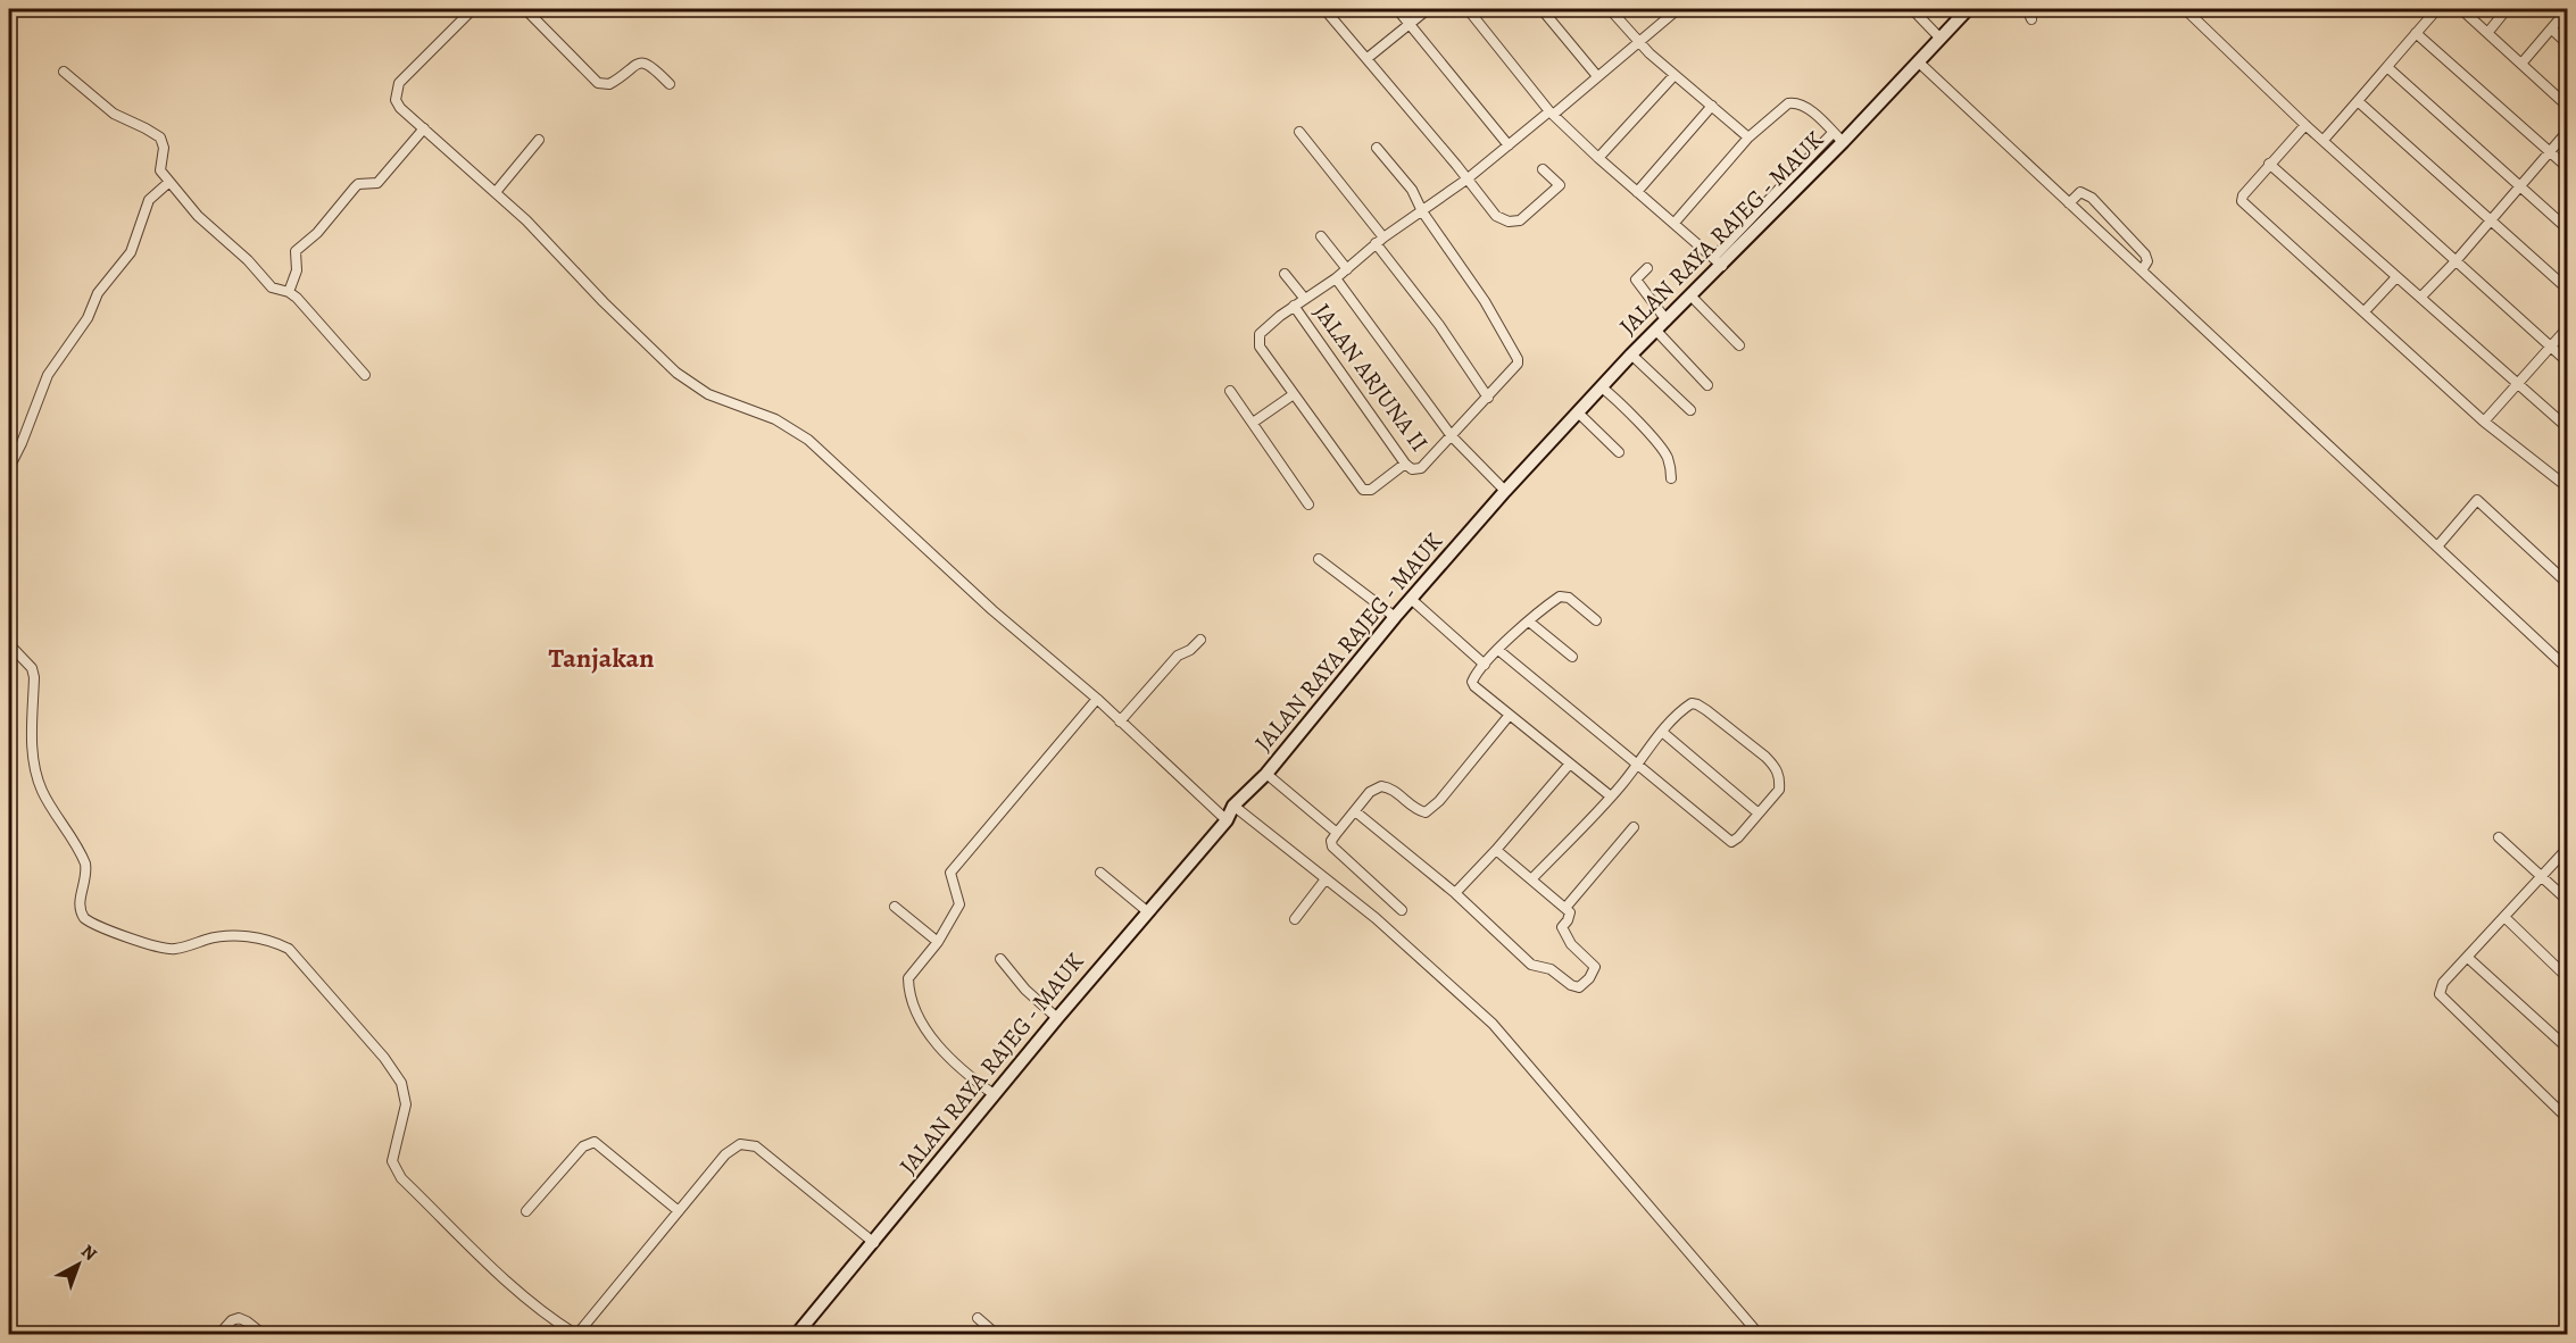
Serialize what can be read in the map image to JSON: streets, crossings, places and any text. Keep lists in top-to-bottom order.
{
  "streets": {
    "main road": ["JALAN RAYA RAJEG - MAUK"],
    "street": ["JALAN ARJUNA II"]
  },
  "districts": ["Tanjakan"],
  "north": "top right"
}
